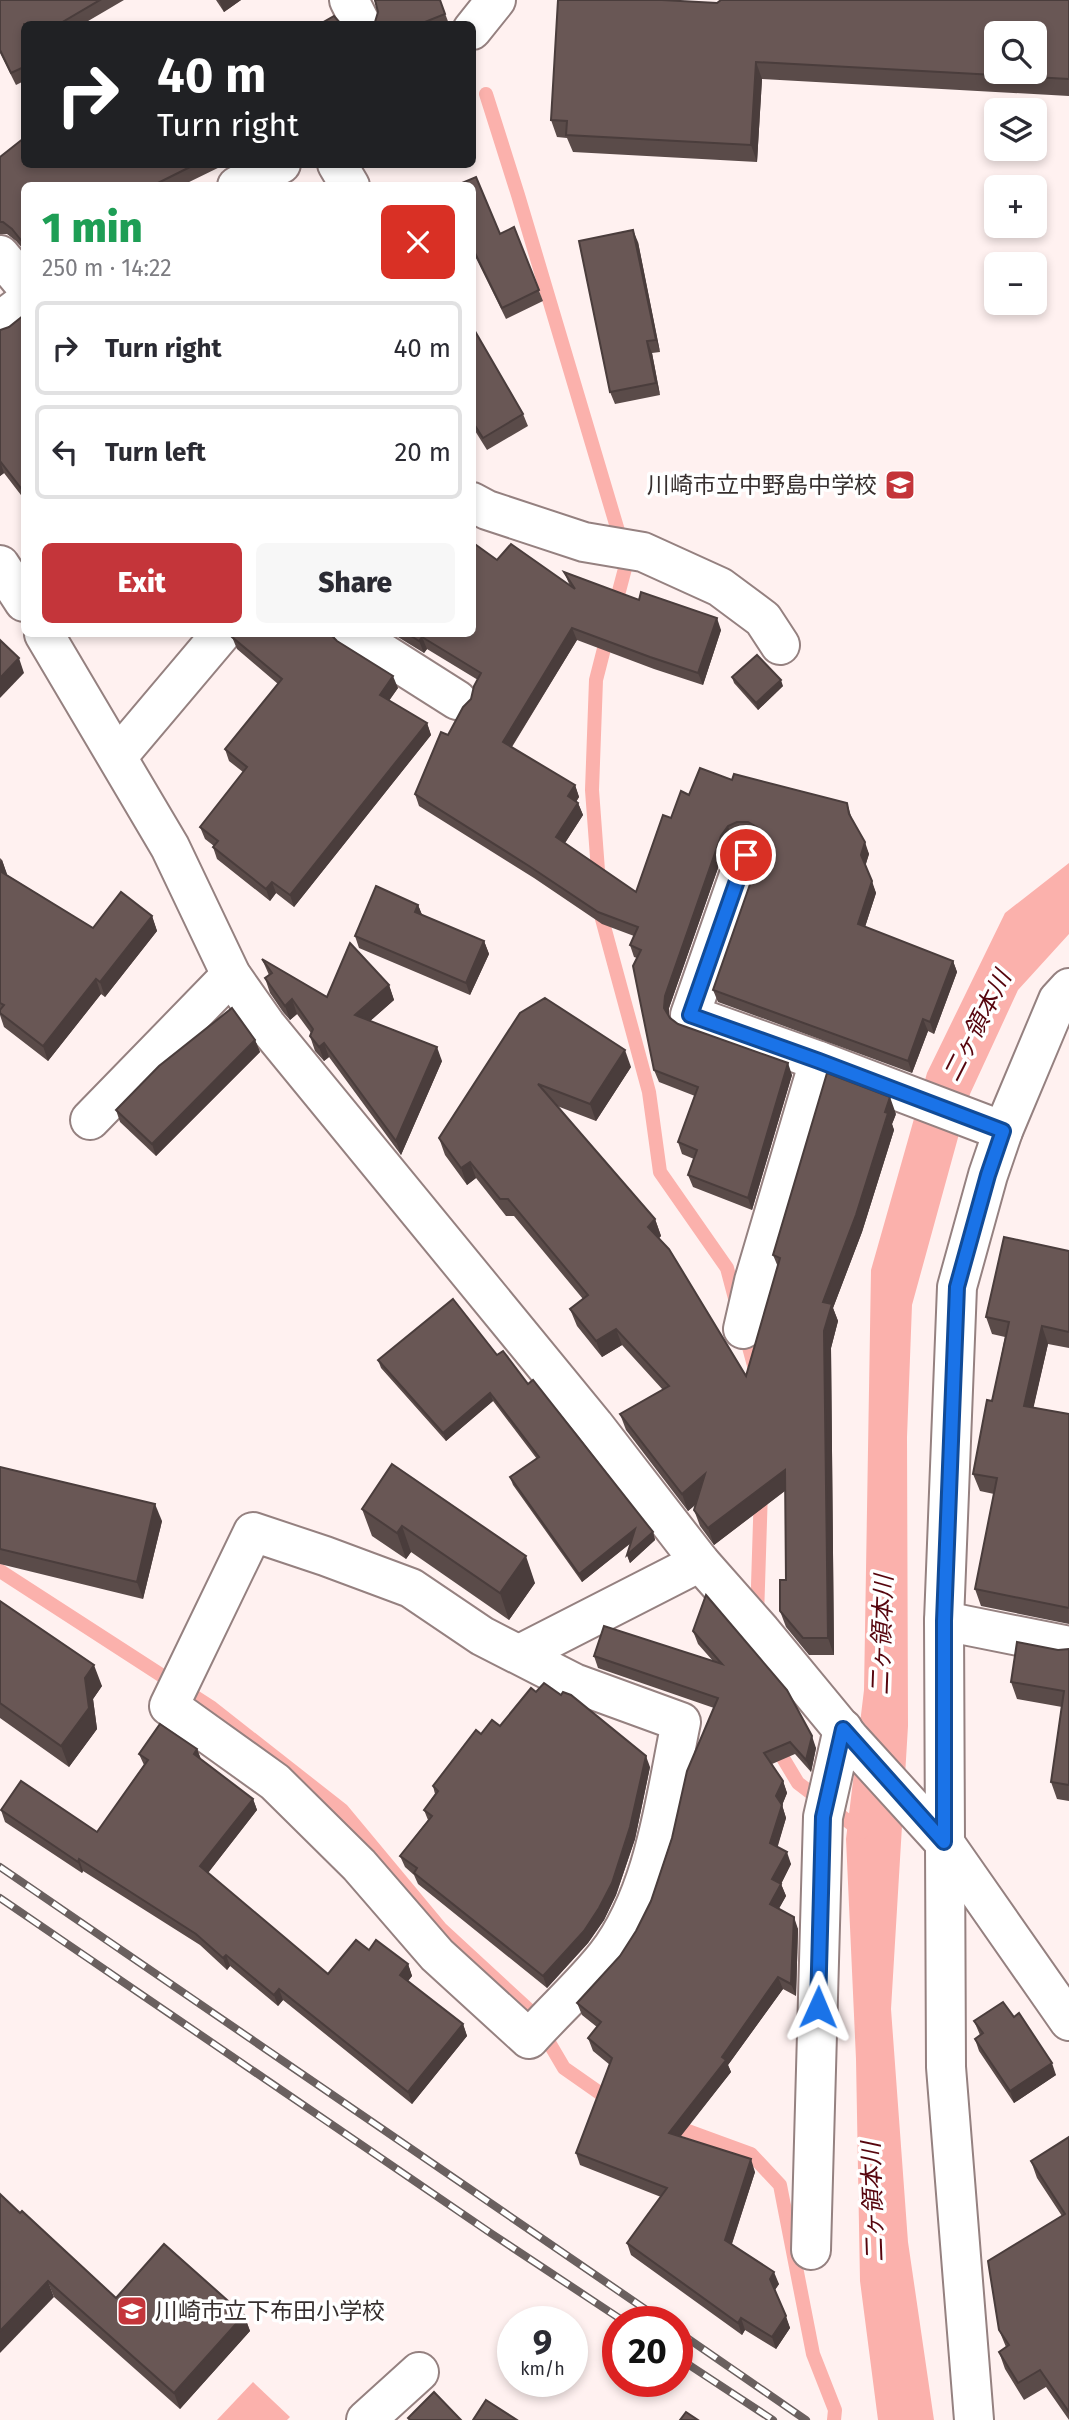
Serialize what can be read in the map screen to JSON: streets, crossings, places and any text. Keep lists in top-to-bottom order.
{
  "water": ["二ヶ領本川"],
  "places": {
    "school or university": ["川崎市立中野島中学校", "川崎市立下布田小学校"]
  },
  "page": {
    "map_buttons": ["+", "−"],
    "turn": ["40 m", "Turn right"],
    "heading": ["1 min", "250 m · 14:22"],
    "list": [
      {
        "name": "Turn right",
        "value": "40 m"
      },
      {
        "name": "Turn left",
        "value": "20 m"
      }
    ],
    "buttons": ["Exit", "Share"],
    "speed": "9 km/h",
    "limit": "20"
  }
}
